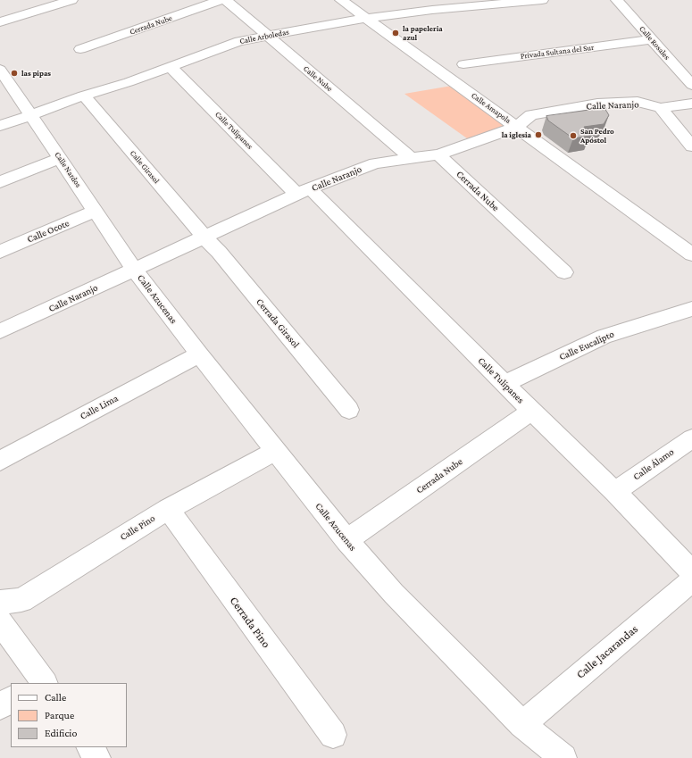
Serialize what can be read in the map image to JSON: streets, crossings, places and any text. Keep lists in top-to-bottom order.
{
  "streets": {
    "street": [
      "Cerrada Nube",
      "Calle Arboledas",
      "Calle Rosales",
      "Privada Sultana del Sur",
      "Calle Nube",
      "Calle Naranjo",
      "Calle Amapola",
      "Calle Tulipanes",
      "Calle Girasol",
      "Calle Nardos",
      "Calle Ocote",
      "Calle Azucenas",
      "Cerrada Girasol",
      "Calle Eucalipto",
      "Calle Lima",
      "Calle Álamo",
      "Calle Pino",
      "Cerrada Pino",
      "Calle Jacarandas"
    ]
  },
  "crossings": [
    ["Cerrada Nube", "Calle Naranjo"],
    ["Cerrada Nube", "Calle Tulipanes"],
    ["Cerrada Nube", "Calle Azucenas"],
    ["Calle Arboledas", "Calle Nube"],
    ["Calle Arboledas", "Calle Amapola"],
    ["Calle Arboledas", "Calle Tulipanes"],
    ["Calle Arboledas", "Calle Girasol"],
    ["Calle Arboledas", "Calle Nardos"],
    ["Calle Rosales", "Privada Sultana del Sur"],
    ["Calle Nube", "Calle Naranjo"],
    ["Calle Naranjo", "Calle Amapola"],
    ["Calle Naranjo", "Calle Tulipanes"],
    ["Calle Naranjo", "Calle Girasol"],
    ["Calle Naranjo", "Calle Nardos"],
    ["Calle Naranjo", "Calle Azucenas"],
    ["Calle Naranjo", "Cerrada Girasol"],
    ["Calle Tulipanes", "Calle Eucalipto"],
    ["Calle Tulipanes", "Calle Álamo"],
    ["Calle Girasol", "Cerrada Girasol"],
    ["Calle Nardos", "Calle Ocote"],
    ["Calle Nardos", "Calle Azucenas"],
    ["Calle Azucenas", "Calle Lima"],
    ["Calle Azucenas", "Calle Pino"],
    ["Calle Azucenas", "Calle Jacarandas"],
    ["Calle Pino", "Cerrada Pino"]
  ],
  "places": [
    "la papeleria azul",
    "las pipas",
    "la iglesia",
    "San Pedro Apóstol"
  ],
  "legend": ["Calle", "Parque", "Edificio"]
}
